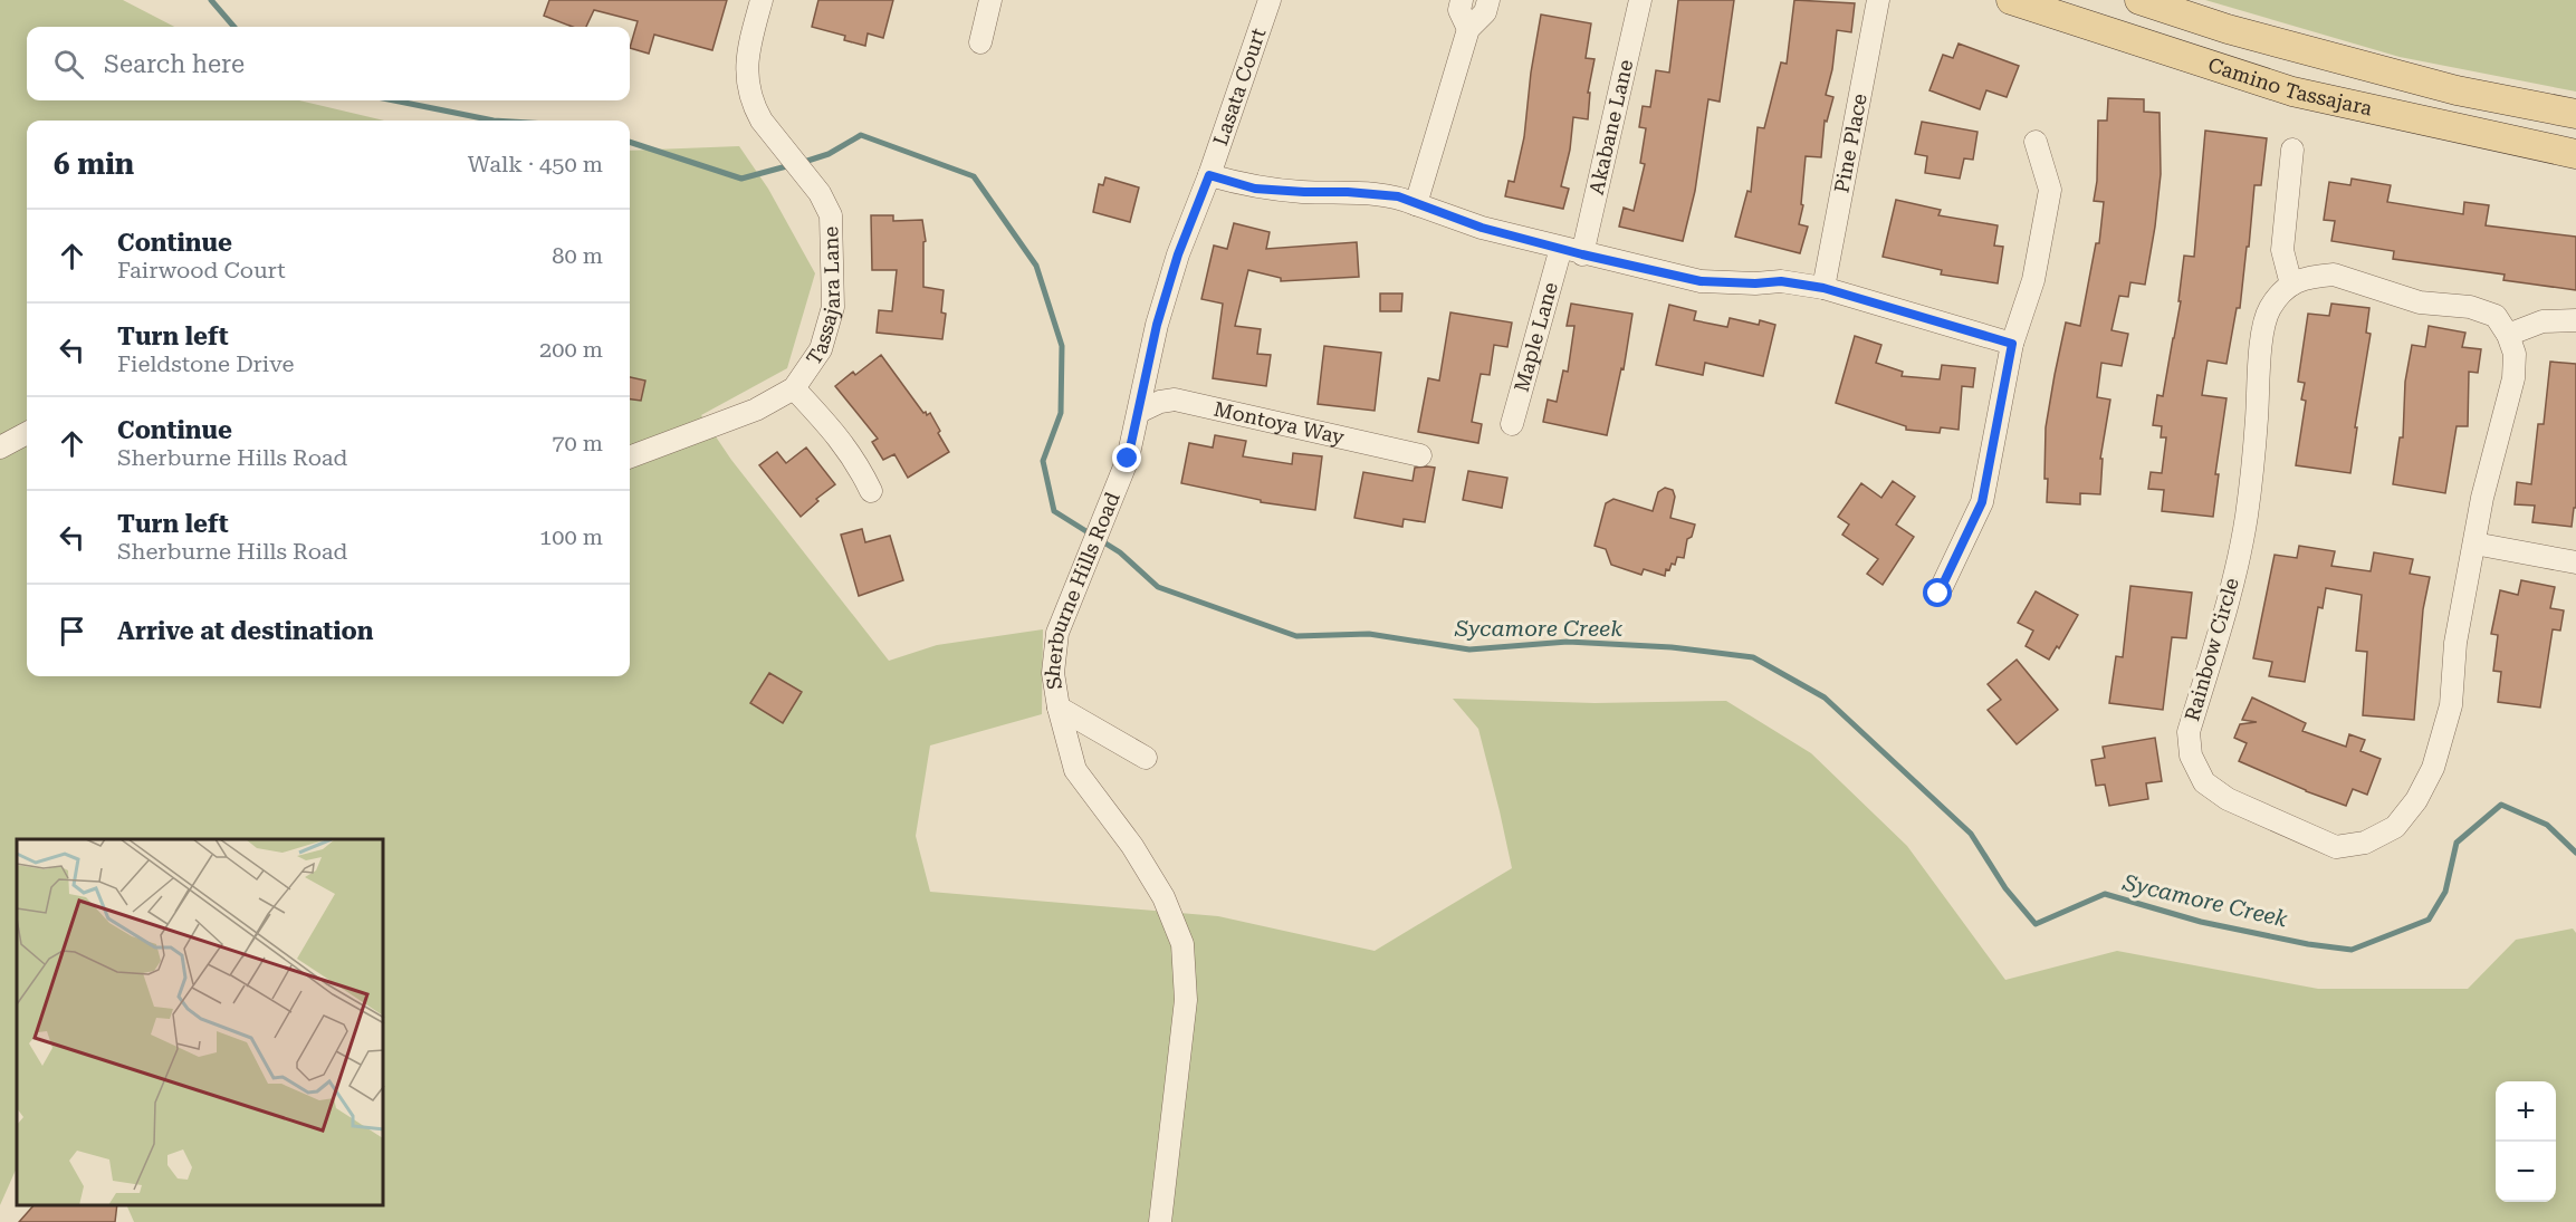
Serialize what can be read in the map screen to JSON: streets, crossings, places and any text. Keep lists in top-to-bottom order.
{
  "streets": {
    "main road": ["Camino Tassajara"],
    "street": [
      "Lasata Court",
      "Akabane Lane",
      "Pine Place",
      "Tassajara Lane",
      "Maple Lane",
      "Montoya Way",
      "Sherburne Hills Road",
      "Rainbow Circle"
    ]
  },
  "crossings": [
    ["Lasata Court", "Sherburne Hills Road"],
    ["Akabane Lane", "Maple Lane"],
    ["Montoya Way", "Sherburne Hills Road"]
  ],
  "water": ["Sycamore Creek"],
  "page": {
    "search": "Search here",
    "heading": ["6 min", "Walk · 450 m"],
    "list": [
      ["Continue", "Fairwood Court", "80 m"],
      ["Turn left", "Fieldstone Drive", "200 m"],
      ["Continue", "Sherburne Hills Road", "70 m"],
      ["Turn left", "Sherburne Hills Road", "100 m"],
      "Arrive at destination"
    ],
    "map_buttons": ["+", "−"]
  }
}
